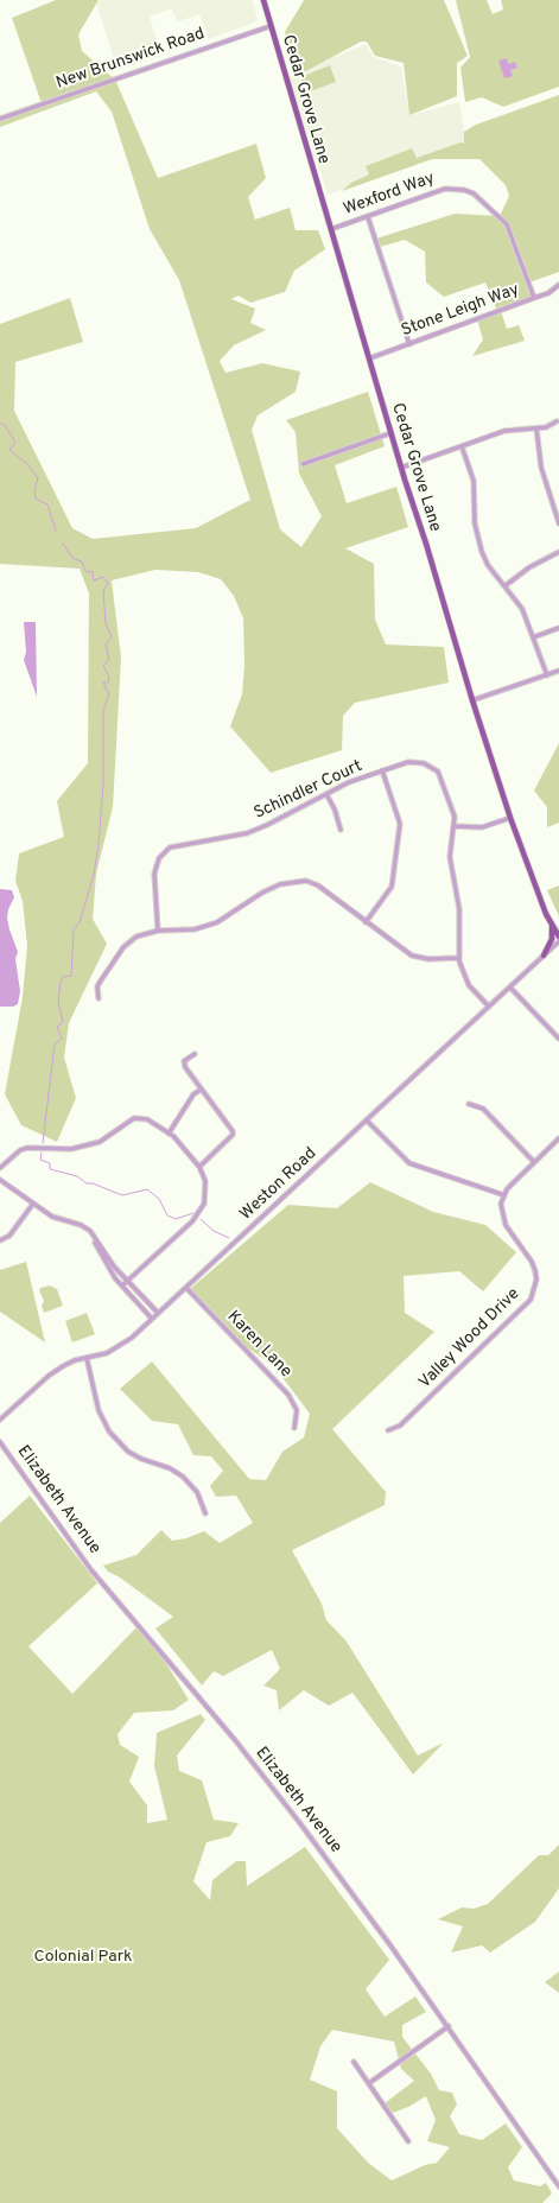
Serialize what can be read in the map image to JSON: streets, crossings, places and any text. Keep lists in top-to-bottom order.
{
  "streets": {
    "main road": ["Cedar Grove Lane"],
    "street": [
      "New Brunswick Road",
      "Wexford Way",
      "Stone Leigh Way",
      "Schindler Court",
      "Weston Road",
      "Valley Wood Drive",
      "Karen Lane",
      "Elizabeth Avenue"
    ]
  },
  "crossings": [
    ["New Brunswick Road", "Cedar Grove Lane"],
    ["Cedar Grove Lane", "Wexford Way"],
    ["Cedar Grove Lane", "Stone Leigh Way"],
    ["Wexford Way", "Stone Leigh Way"],
    ["Schindler Court", "Weston Road"],
    ["Weston Road", "Karen Lane"]
  ],
  "parks": ["Colonial Park"]
}
